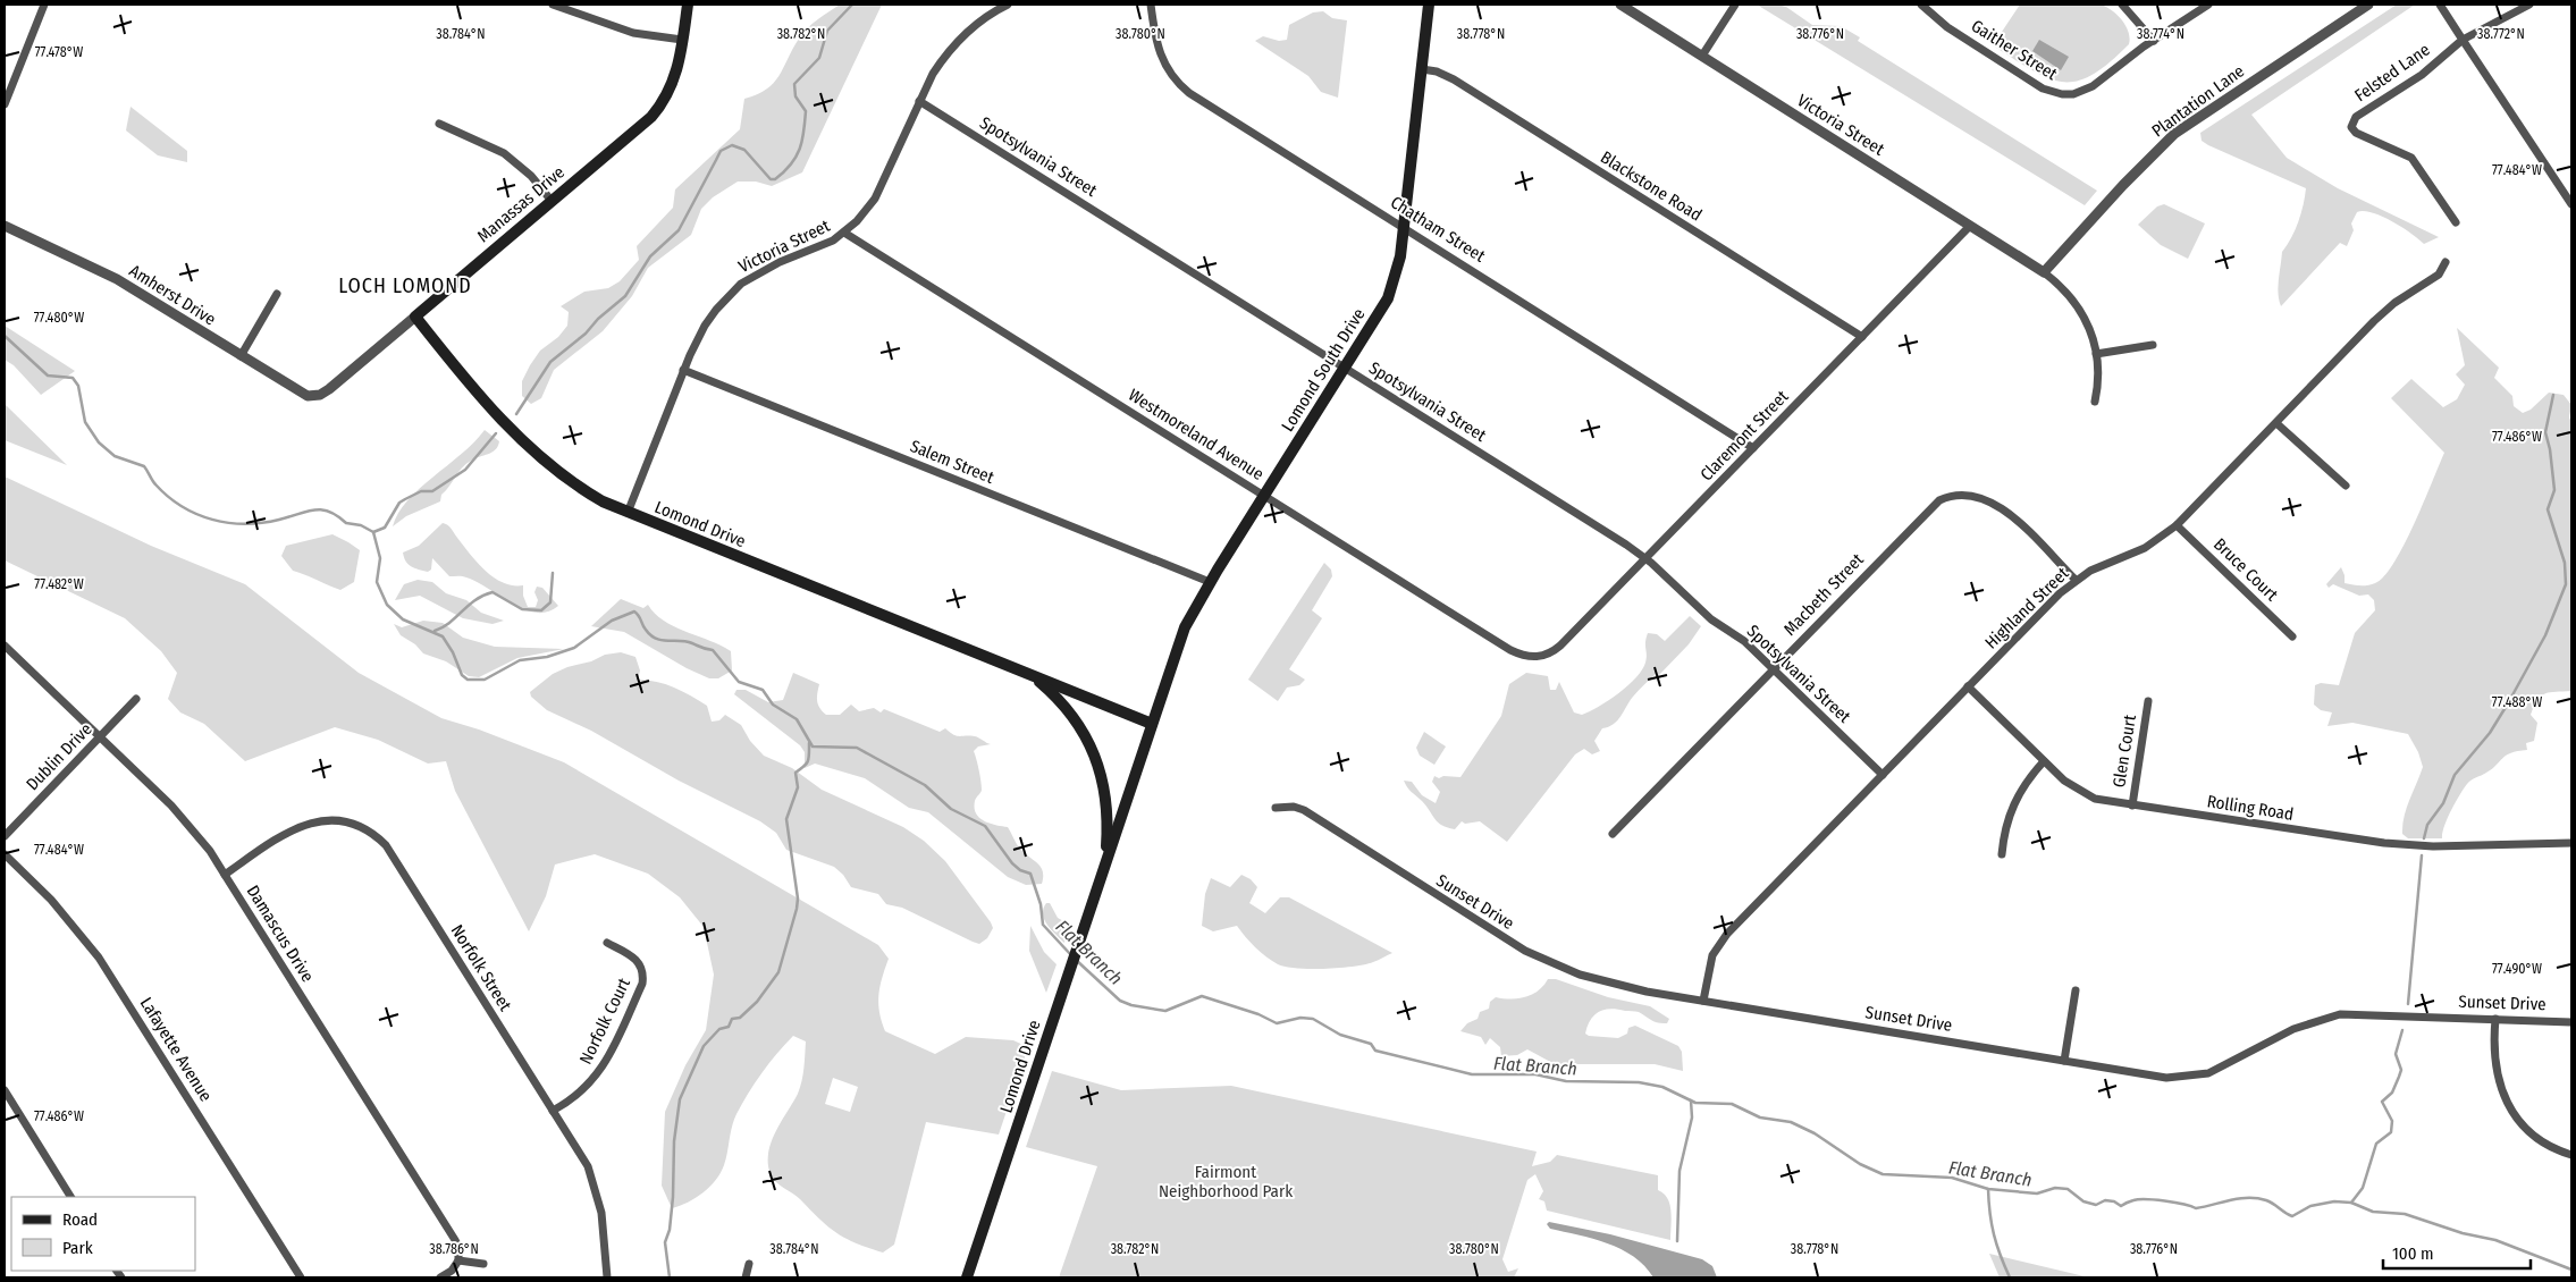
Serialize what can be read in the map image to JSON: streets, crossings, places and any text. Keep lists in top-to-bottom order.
{
  "streets": {
    "main road": ["Manassas Drive", "Lomond South Drive", "Lomond Drive"],
    "street": [
      "Gaither Street",
      "Felsted Lane",
      "Plantation Lane",
      "Victoria Street",
      "Spotsylvania Street",
      "Blackstone Road",
      "Chatham Street",
      "Amherst Drive",
      "Westmoreland Avenue",
      "Claremont Street",
      "Salem Street",
      "Bruce Court",
      "Macbeth Street",
      "Highland Street",
      "Glen Court",
      "Dublin Drive",
      "Rolling Road",
      "Sunset Drive",
      "Damascus Drive",
      "Norfolk Street",
      "Norfolk Court",
      "Lafayette Avenue"
    ]
  },
  "crossings": [
    ["Plantation Lane", "Victoria Street"],
    ["Victoria Street", "Spotsylvania Street"],
    ["Victoria Street", "Westmoreland Avenue"],
    ["Victoria Street", "Claremont Street"],
    ["Victoria Street", "Salem Street"],
    ["Victoria Street", "Lomond Drive"],
    ["Spotsylvania Street", "Lomond South Drive"],
    ["Spotsylvania Street", "Claremont Street"],
    ["Spotsylvania Street", "Macbeth Street"],
    ["Spotsylvania Street", "Highland Street"],
    ["Blackstone Road", "Lomond South Drive"],
    ["Blackstone Road", "Claremont Street"],
    ["Manassas Drive", "Amherst Drive"],
    ["Manassas Drive", "Lomond Drive"],
    ["Chatham Street", "Lomond South Drive"],
    ["Chatham Street", "Claremont Street"],
    ["Lomond South Drive", "Westmoreland Avenue"],
    ["Lomond South Drive", "Salem Street"],
    ["Lomond South Drive", "Lomond Drive"],
    ["Westmoreland Avenue", "Claremont Street"],
    ["Bruce Court", "Highland Street"],
    ["Macbeth Street", "Highland Street"],
    ["Highland Street", "Rolling Road"],
    ["Highland Street", "Sunset Drive"],
    ["Glen Court", "Rolling Road"],
    ["Dublin Drive", "Damascus Drive"],
    ["Damascus Drive", "Norfolk Street"],
    ["Norfolk Street", "Norfolk Court"]
  ],
  "districts": ["LOCH LOMOND"],
  "water": ["Flat Branch"],
  "parks": ["Fairmont Neighborhood Park"],
  "legend": ["Road", "Park"],
  "scale_bar": "100 m",
  "coordinates": [
    "38.782°N",
    "38.784°N",
    "38.780°N",
    "38.778°N",
    "38.776°N",
    "38.774°N",
    "38.772°N",
    "77.478°W",
    "77.484°W",
    "77.480°W",
    "77.486°W",
    "77.482°W",
    "77.488°W",
    "77.490°W",
    "38.786°N"
  ]
}
